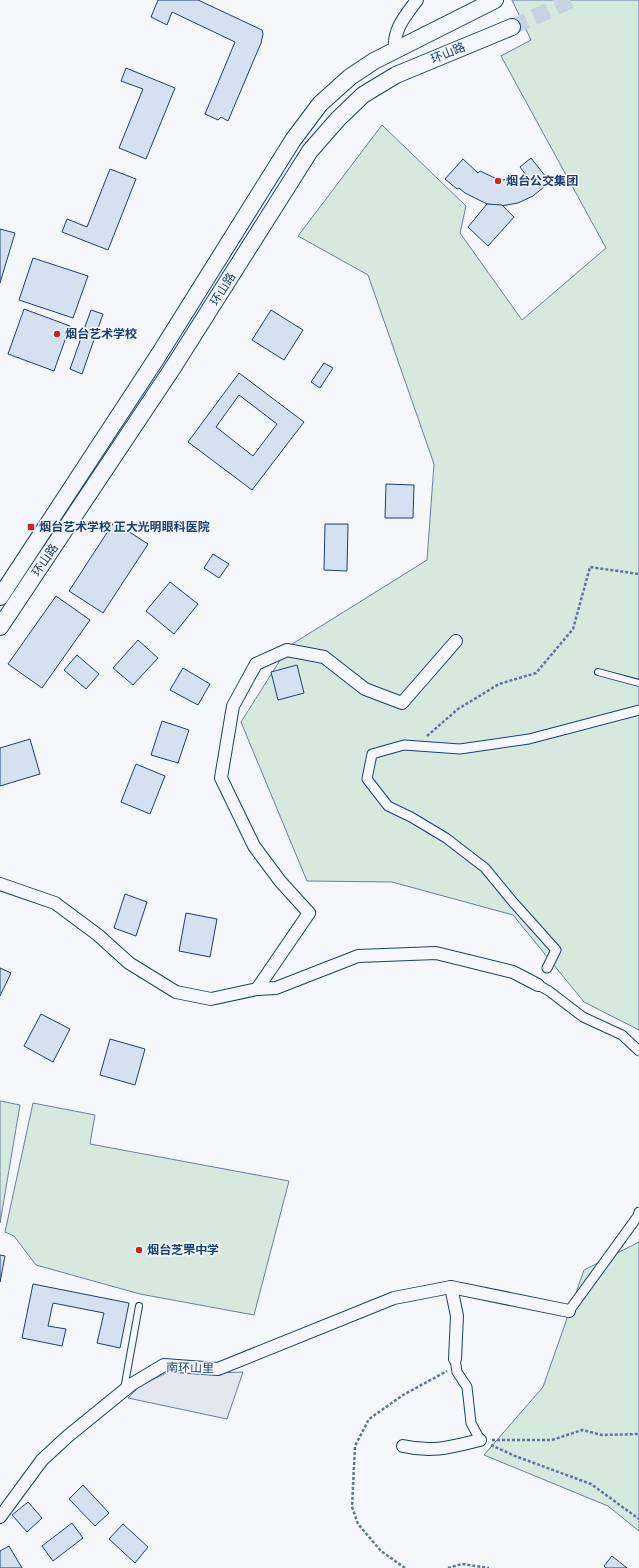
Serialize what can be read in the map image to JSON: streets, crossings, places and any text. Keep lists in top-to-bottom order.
{
  "streets": {
    "main road": ["环山路"],
    "street": ["南环山里"]
  },
  "places": {
    "other": ["烟台公交集团", "烟台艺术学校", "烟台芝罘中学"],
    "transit": ["烟台艺术学校 正大光明眼科医院"]
  }
}
